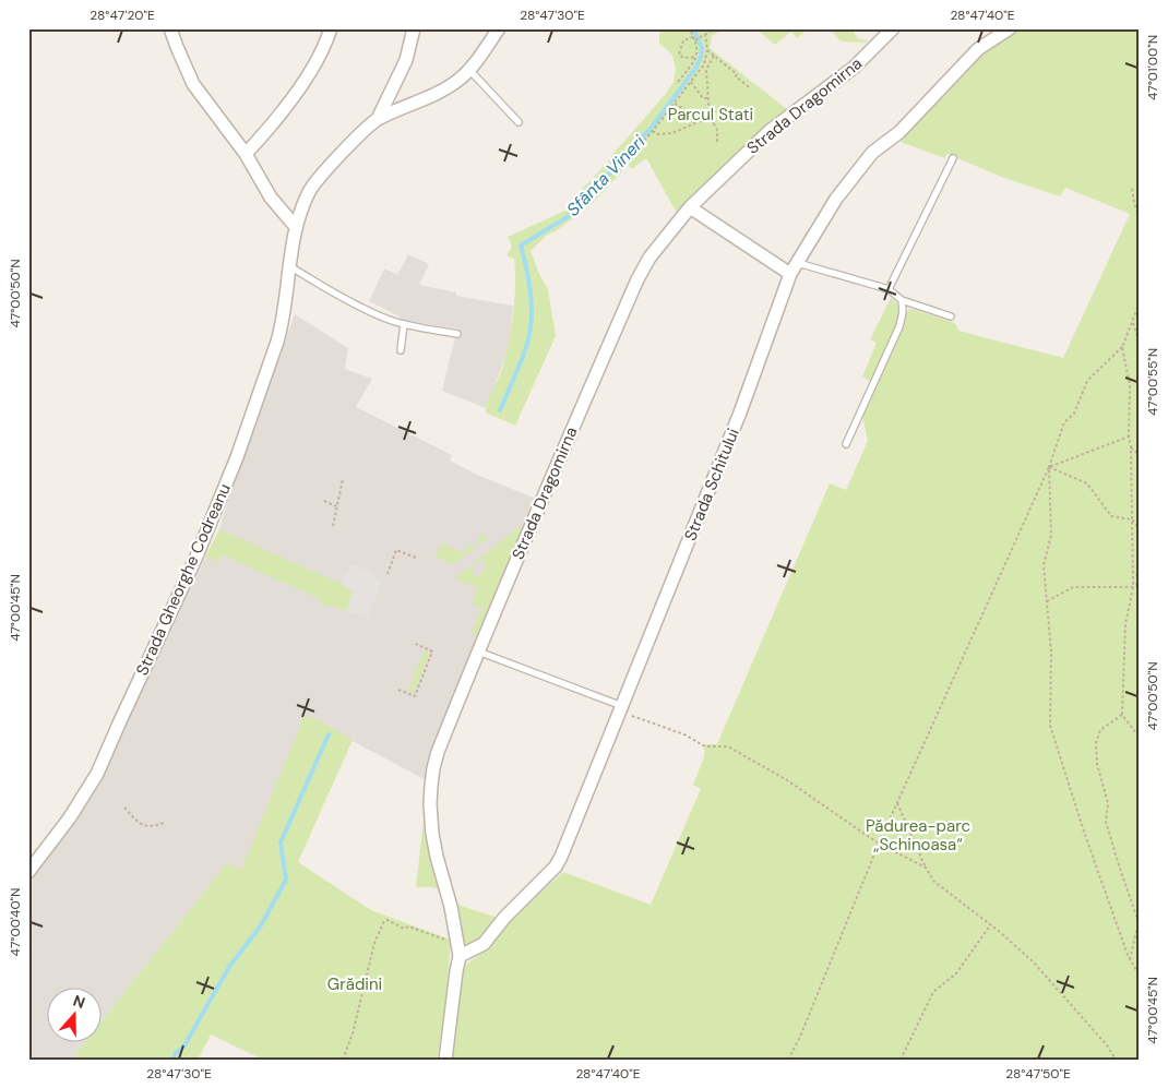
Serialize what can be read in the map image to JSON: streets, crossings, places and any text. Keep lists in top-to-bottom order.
{
  "streets": {
    "street": ["Strada Dragomirna", "Strada Schitului", "Strada Gheorghe Codreanu"]
  },
  "crossings": [
    ["Strada Dragomirna", "Strada Schitului"]
  ],
  "water": ["Sfânta Vineri"],
  "parks": ["Parcul Stati", "Pădurea-parc „Schinoasa“", "Grădini"],
  "north": "top",
  "coordinates": [
    "28°47'20\"E",
    "28°47'30\"E",
    "28°47'40\"E",
    "47°01'00\"N",
    "47°00'50\"N",
    "47°00'55\"N",
    "47°00'45\"N",
    "47°00'40\"N",
    "28°47'50\"E"
  ]
}
